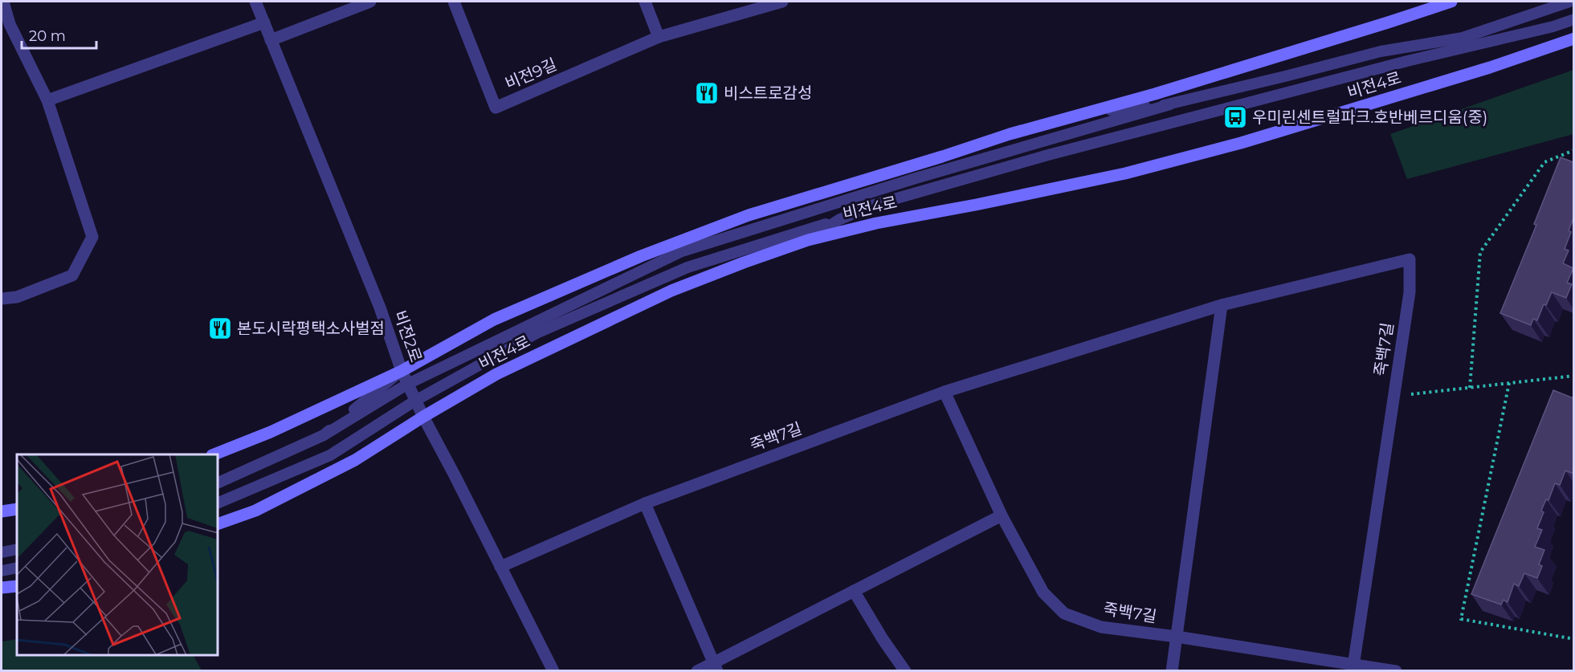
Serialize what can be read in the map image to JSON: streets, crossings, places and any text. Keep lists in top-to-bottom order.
{
  "streets": {
    "main road": ["비전4로"],
    "street": ["비전9길", "비전2로", "죽백7길"]
  },
  "crossings": [
    ["비전4로", "비전2로"],
    ["비전2로", "죽백7길"]
  ],
  "places": {
    "restaurant": ["비스트로감성", "본도시락평택소사벌점"],
    "bus stop": ["우미린센트럴파크.호반베르디움(중)"]
  },
  "scale_bar": "20 m"
}
